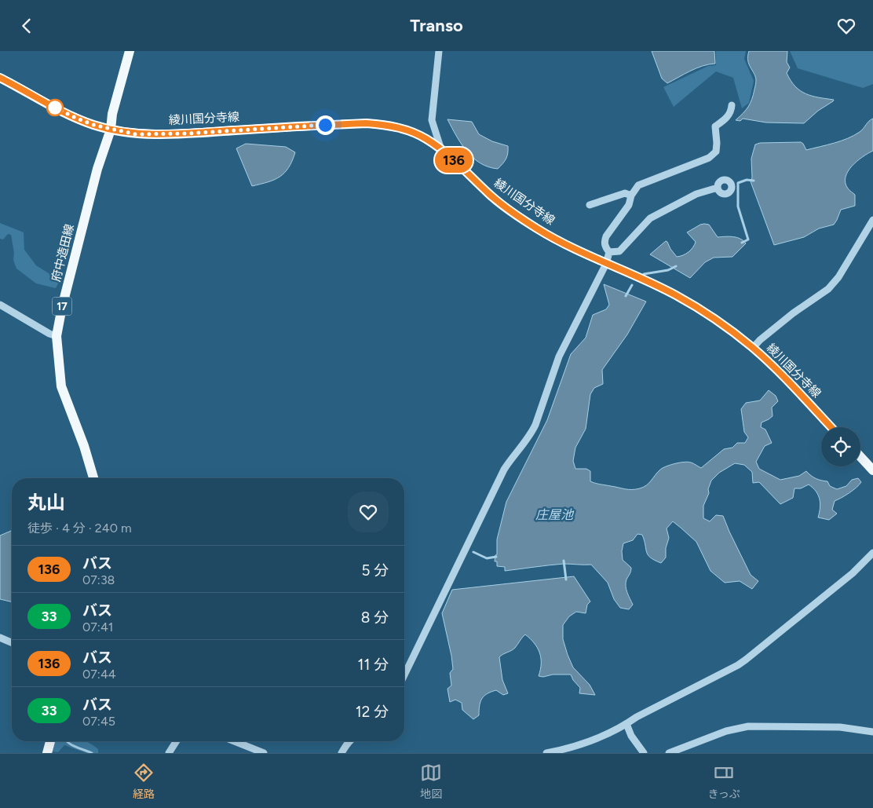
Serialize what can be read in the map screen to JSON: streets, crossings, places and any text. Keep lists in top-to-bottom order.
{
  "streets": {
    "main road": ["綾川国分寺線", "府中造田線", "17"]
  },
  "crossings": [
    ["綾川国分寺線", "府中造田線"]
  ],
  "water": ["庄屋池"],
  "lines": ["bus line 136"],
  "page": {
    "header": "Transo",
    "on_map": "136",
    "heading": ["丸山", "徒歩 · 4 分 · 240 m"],
    "list": [
      {
        "mark": "136",
        "name": "バス",
        "note": "07:38",
        "value": "5 分"
      },
      {
        "mark": "33",
        "name": "バス",
        "note": "07:41",
        "value": "8 分"
      },
      {
        "mark": "136",
        "name": "バス",
        "note": "07:44",
        "value": "11 分"
      },
      {
        "mark": "33",
        "name": "バス",
        "note": "07:45",
        "value": "12 分"
      }
    ],
    "tabs": ["経路", "地図", "きっぷ"]
  }
}
